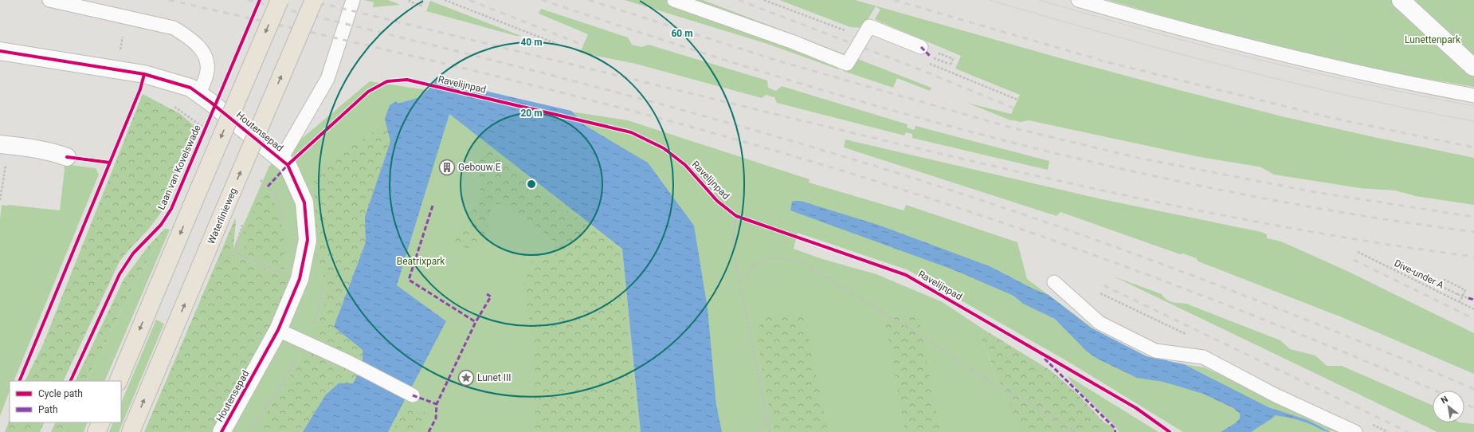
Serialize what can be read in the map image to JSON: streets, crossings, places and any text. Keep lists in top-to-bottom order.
{
  "streets": {
    "main road": ["Waterlinieweg"],
    "street": ["Houtensepad"],
    "path": ["Dive-under A"],
    "cycle path": ["Ravelijnpad", "Laan van Kovelswade"]
  },
  "parks": ["Lunettenpark", "Beatrixpark"],
  "places": {
    "building": ["Gebouw E"],
    "place": ["Lunet III"]
  },
  "legend": ["Cycle path", "Path"],
  "north": "top left",
  "rings": ["60 m", "40 m", "20 m"]
}
